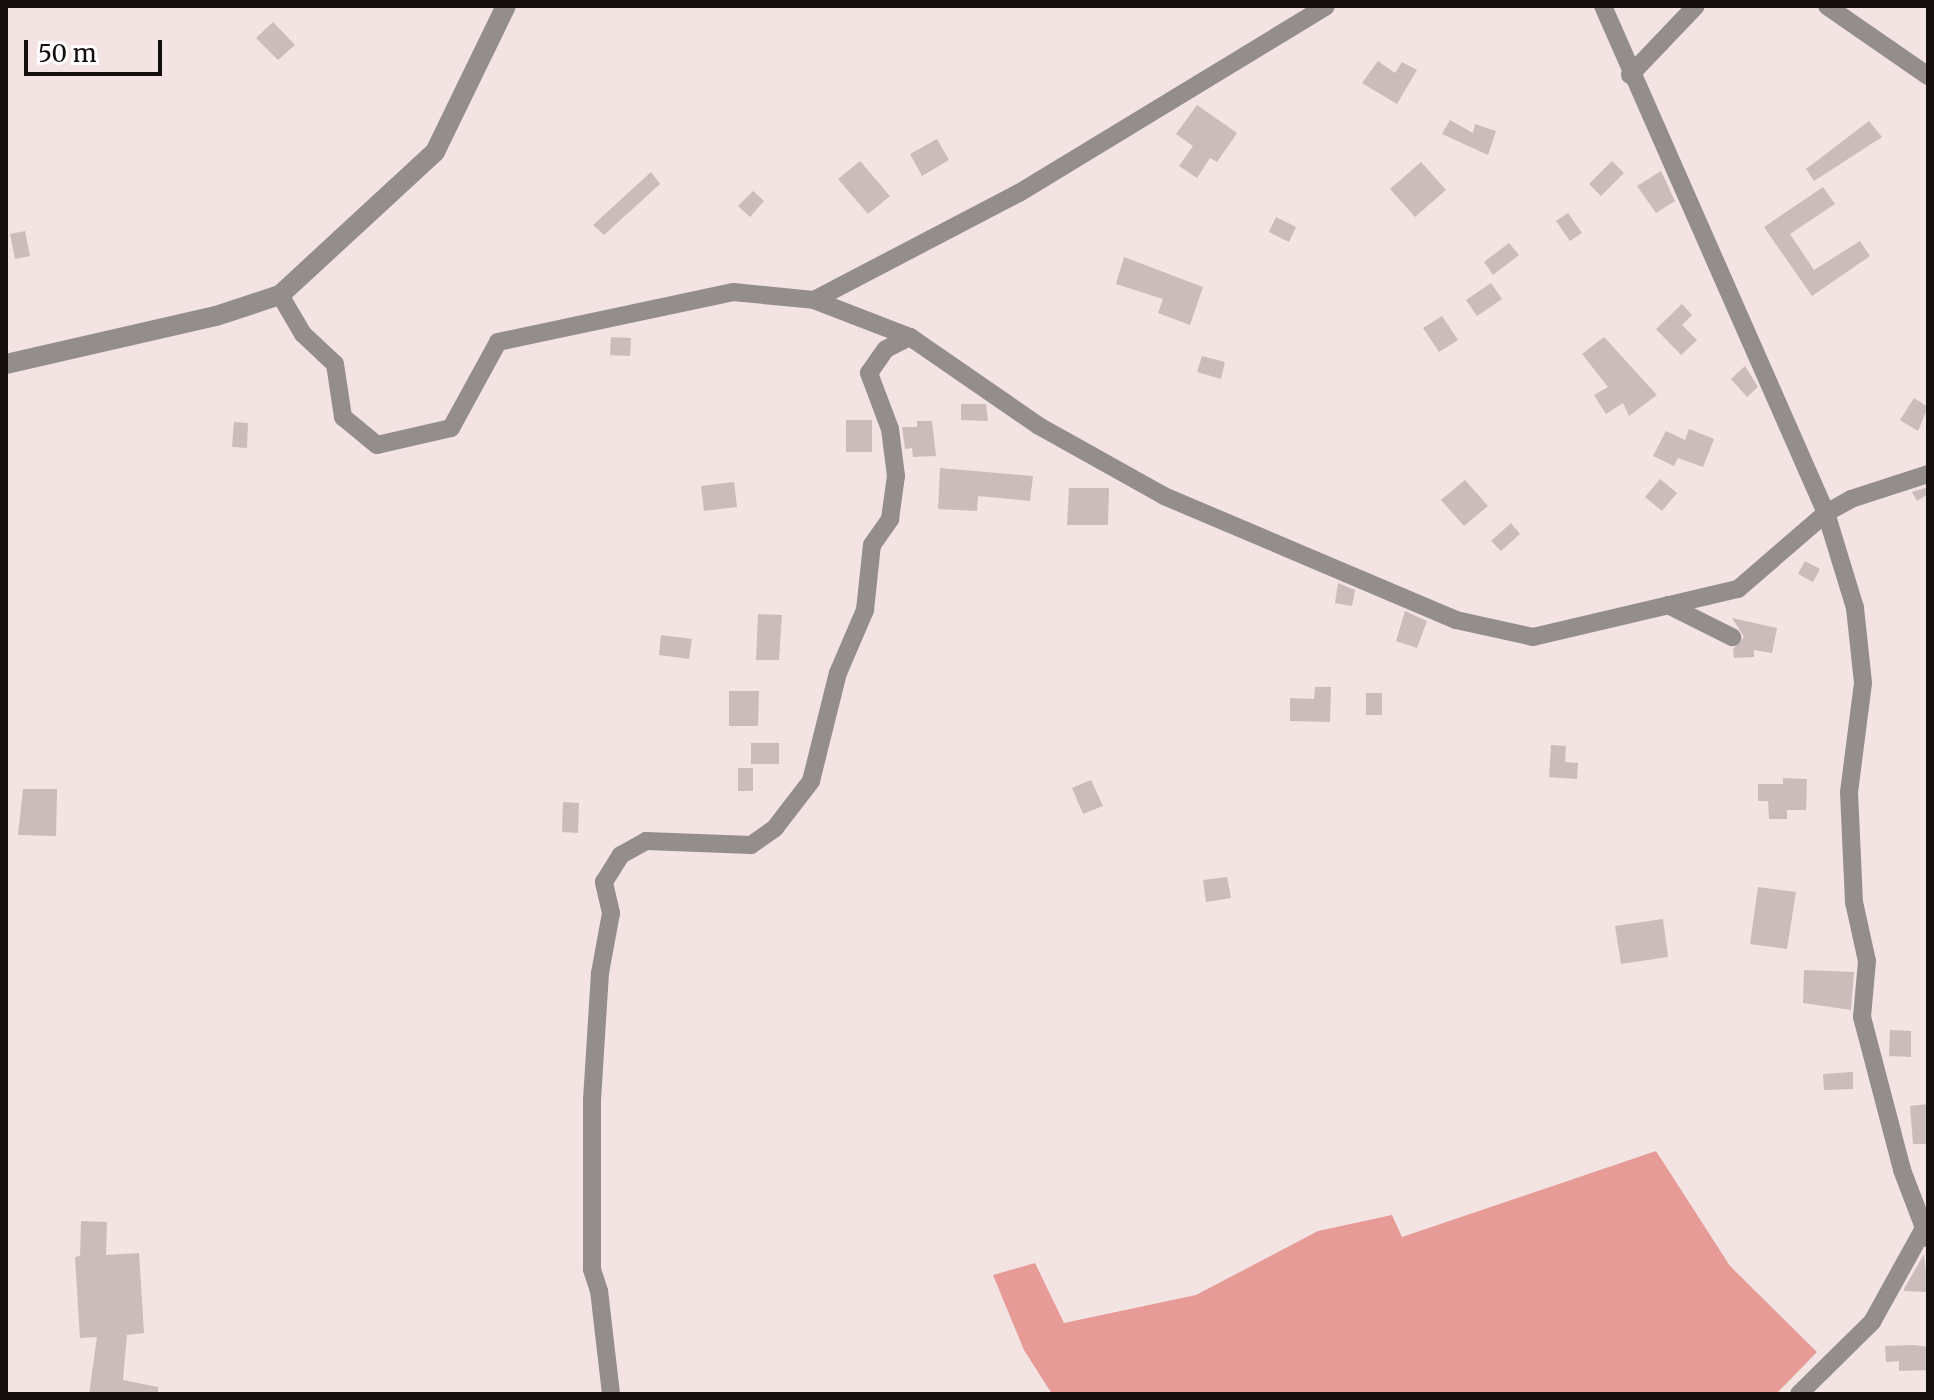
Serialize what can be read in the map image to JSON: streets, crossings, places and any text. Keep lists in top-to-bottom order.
{
  "scale_bar": "50 m"
}
